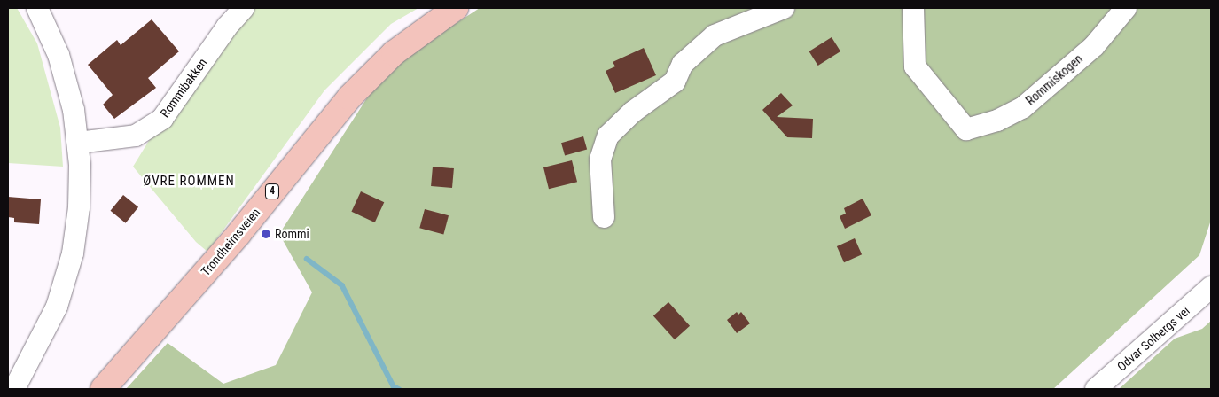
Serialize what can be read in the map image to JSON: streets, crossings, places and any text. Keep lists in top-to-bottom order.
{
  "streets": {
    "highway": ["4", "Trondheimsveien"],
    "street": ["Rommiskogen", "Rommibakken", "Odvar Solbergs vei"]
  },
  "districts": ["ØVRE ROMMEN"],
  "places": ["Rommi"]
}
